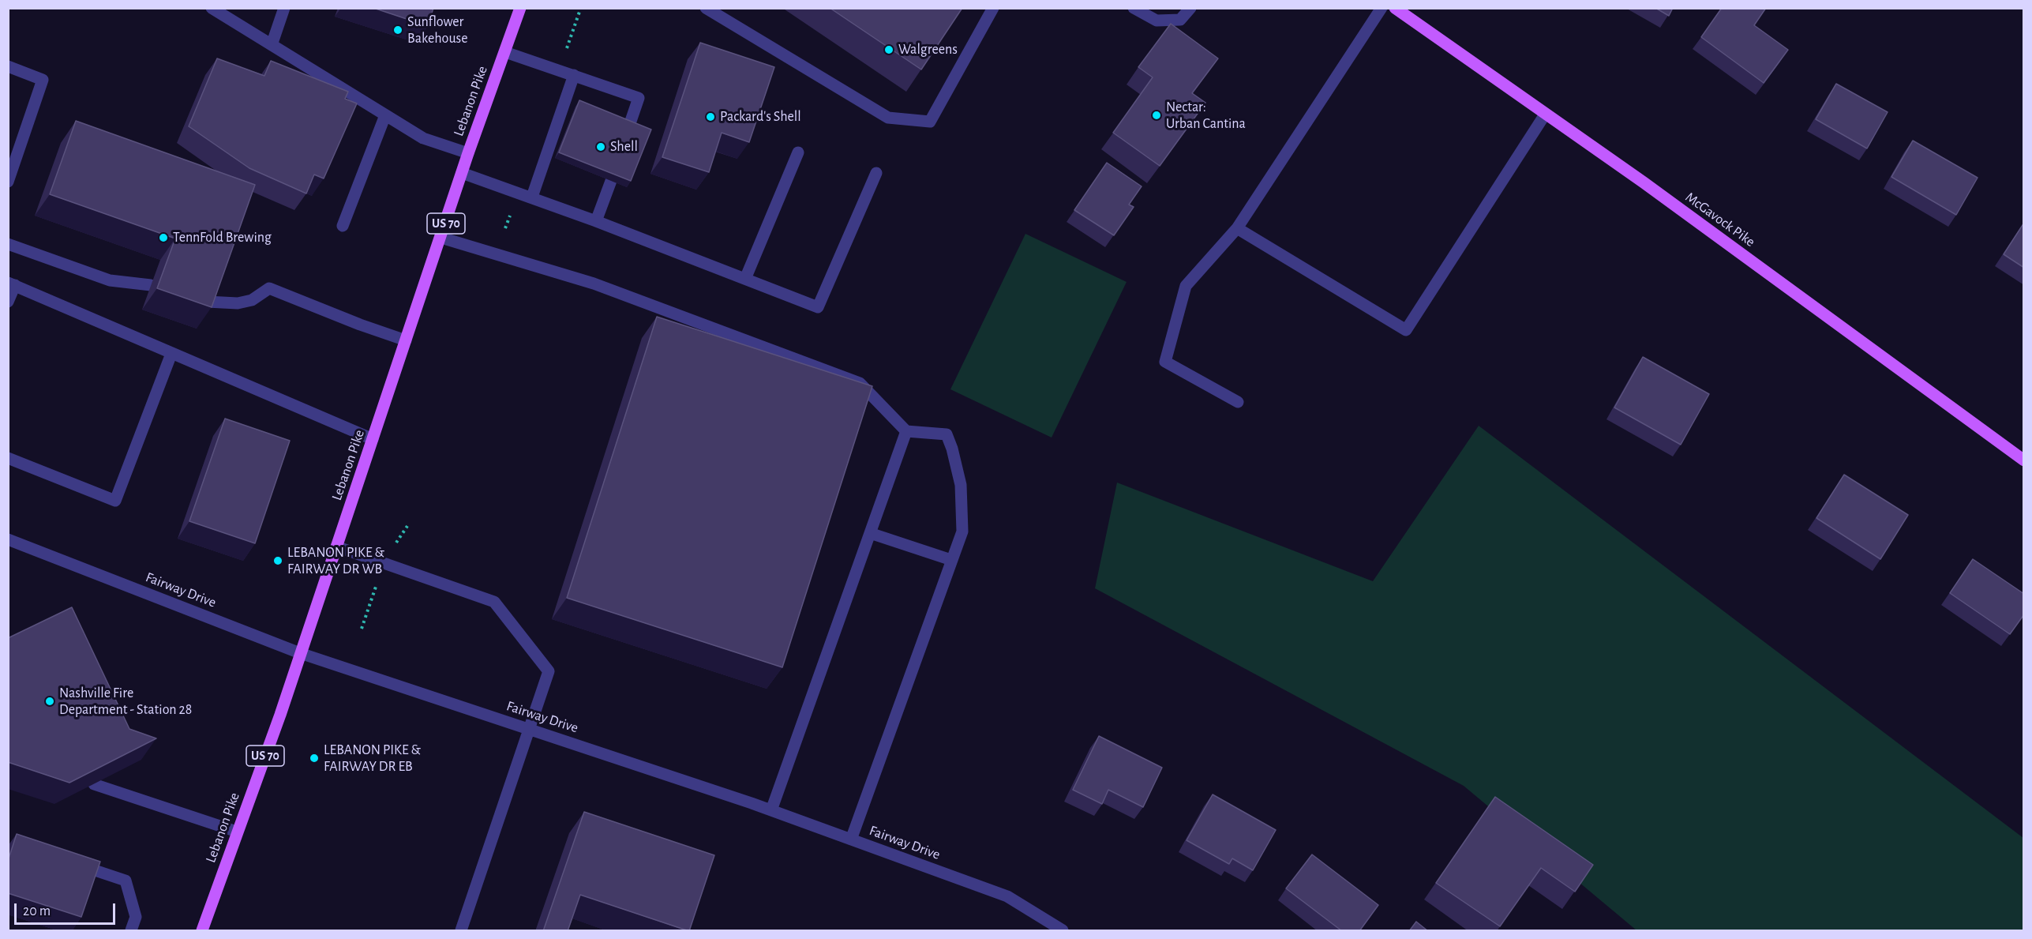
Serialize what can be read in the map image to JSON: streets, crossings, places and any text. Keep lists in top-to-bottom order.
{
  "streets": {
    "main road": ["Lebanon Pike", "McGavock Pike", "US 70"],
    "street": ["Fairway Drive"]
  },
  "crossings": [
    ["Lebanon Pike", "Fairway Drive"]
  ],
  "places": [
    "Sunflower Bakehouse",
    "Walgreens",
    "Nectar: Urban Cantina",
    "Packard's Shell",
    "Shell",
    "TennFold Brewing",
    "LEBANON PIKE & FAIRWAY DR WB",
    "Nashville Fire Department - Station 28",
    "LEBANON PIKE & FAIRWAY DR EB"
  ],
  "scale_bar": "20 m"
}
